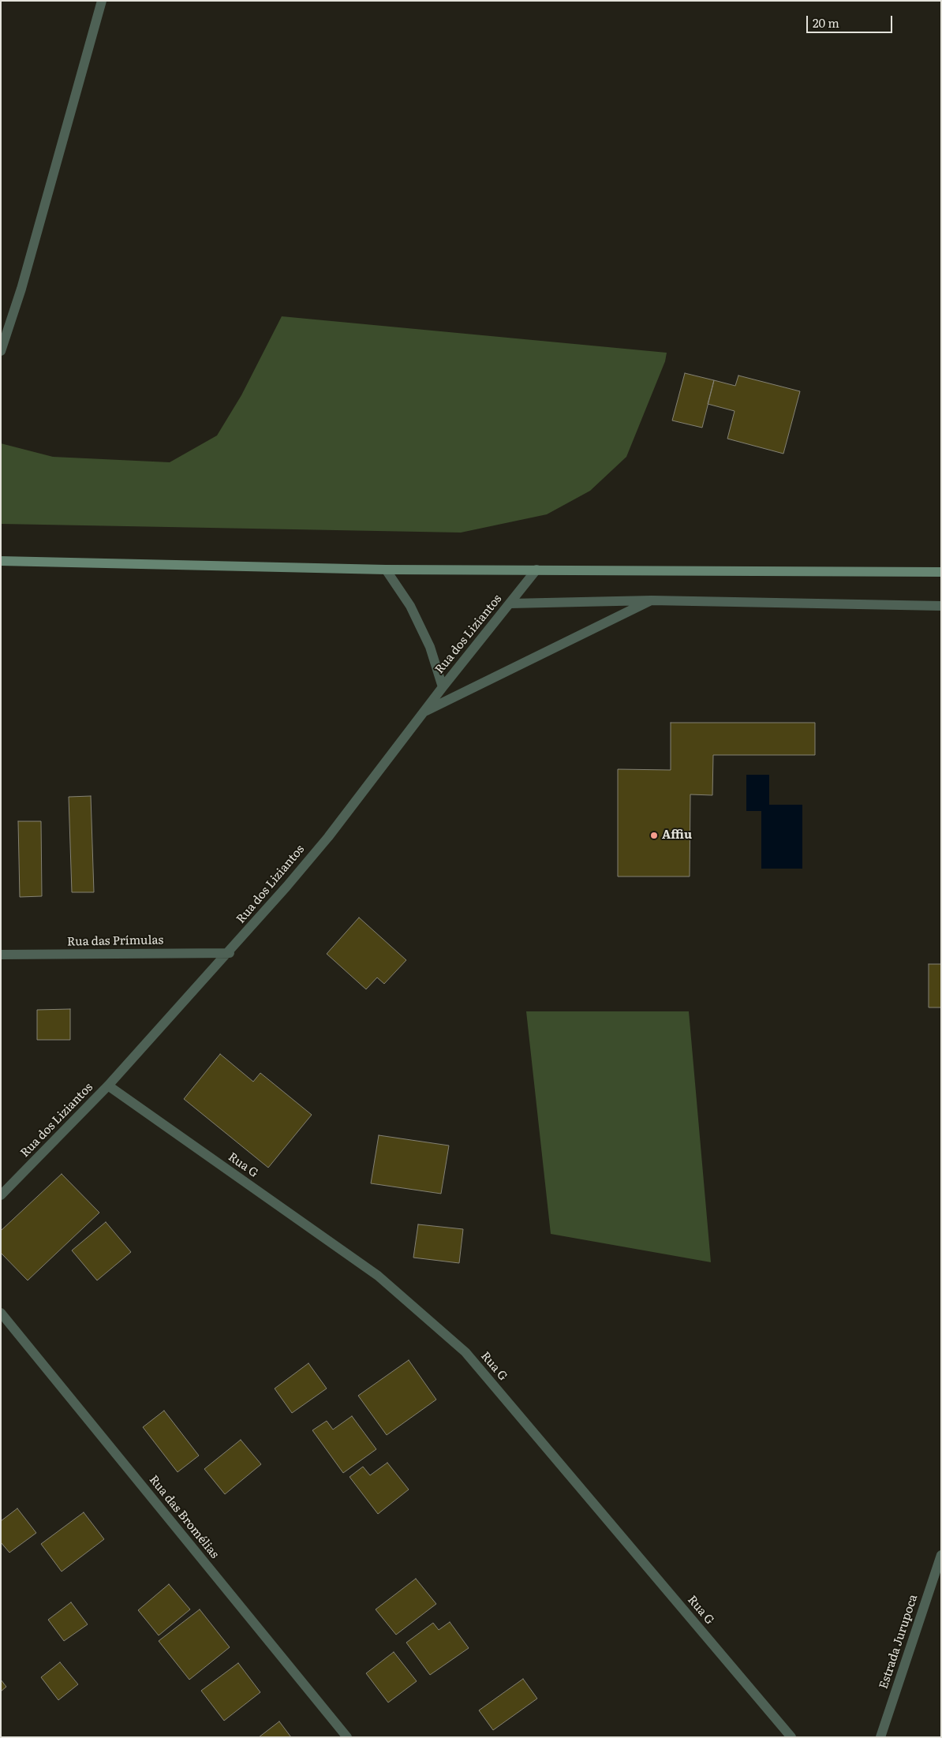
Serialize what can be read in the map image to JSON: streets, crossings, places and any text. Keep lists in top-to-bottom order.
{
  "streets": {
    "street": [
      "Rua dos Liziantos",
      "Rua das Prímulas",
      "Rua G",
      "Rua das Bromélias",
      "Estrada Jurupoca"
    ]
  },
  "crossings": [
    ["Rua dos Liziantos", "Rua das Prímulas"],
    ["Rua dos Liziantos", "Rua G"]
  ],
  "places": ["Affiu"],
  "scale_bar": "20 m"
}
